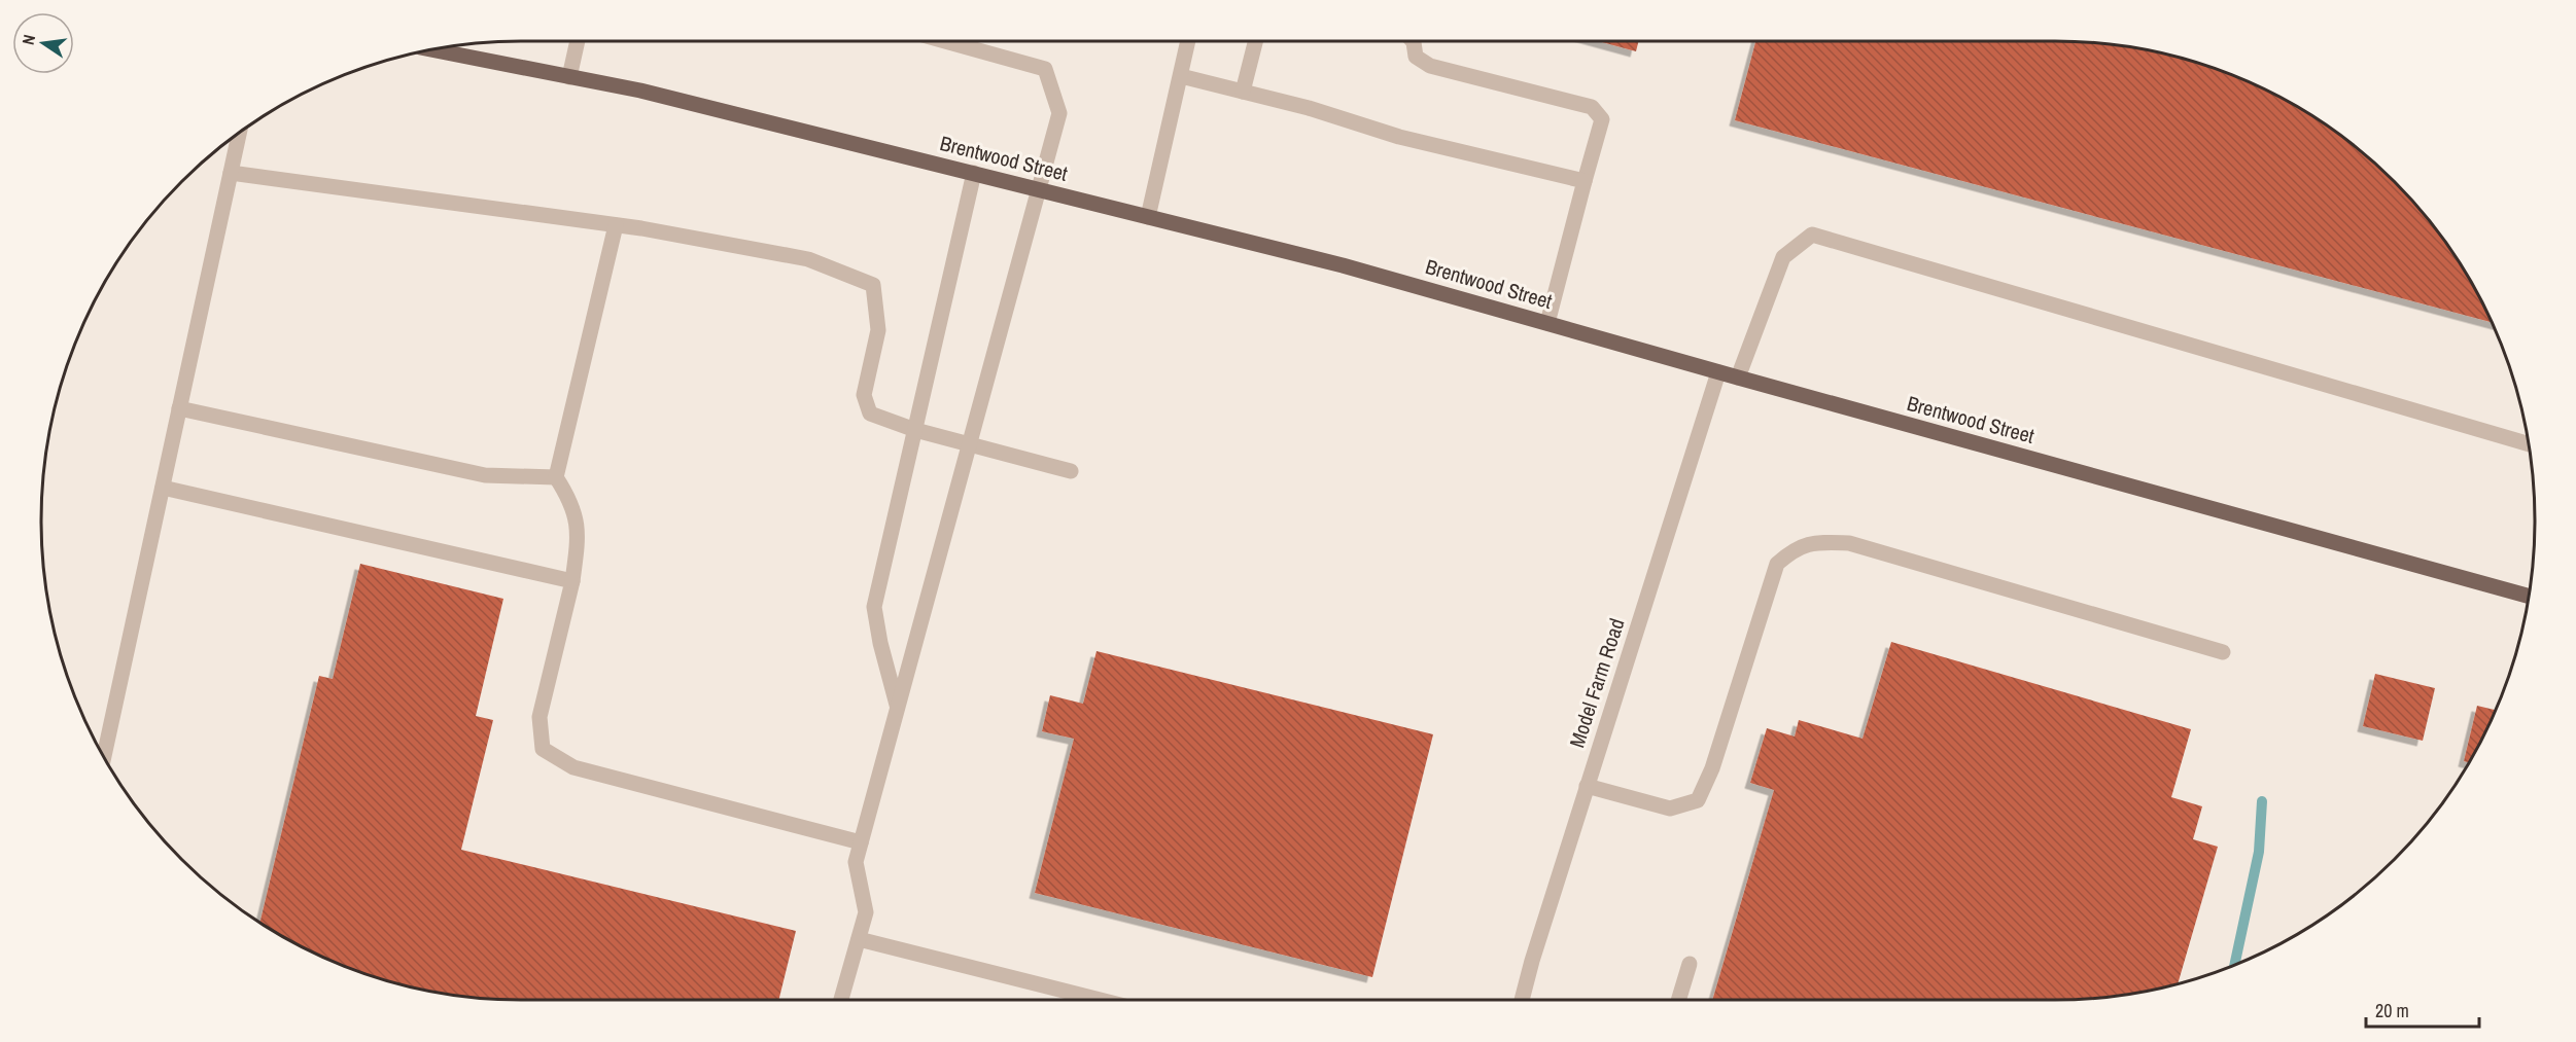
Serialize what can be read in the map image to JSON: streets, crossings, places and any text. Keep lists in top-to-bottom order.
{
  "streets": {
    "main road": ["Brentwood Street"],
    "street": ["Model Farm Road"]
  },
  "crossings": [
    ["Brentwood Street", "Model Farm Road"]
  ],
  "scale_bar": "20 m",
  "north": "left"
}
